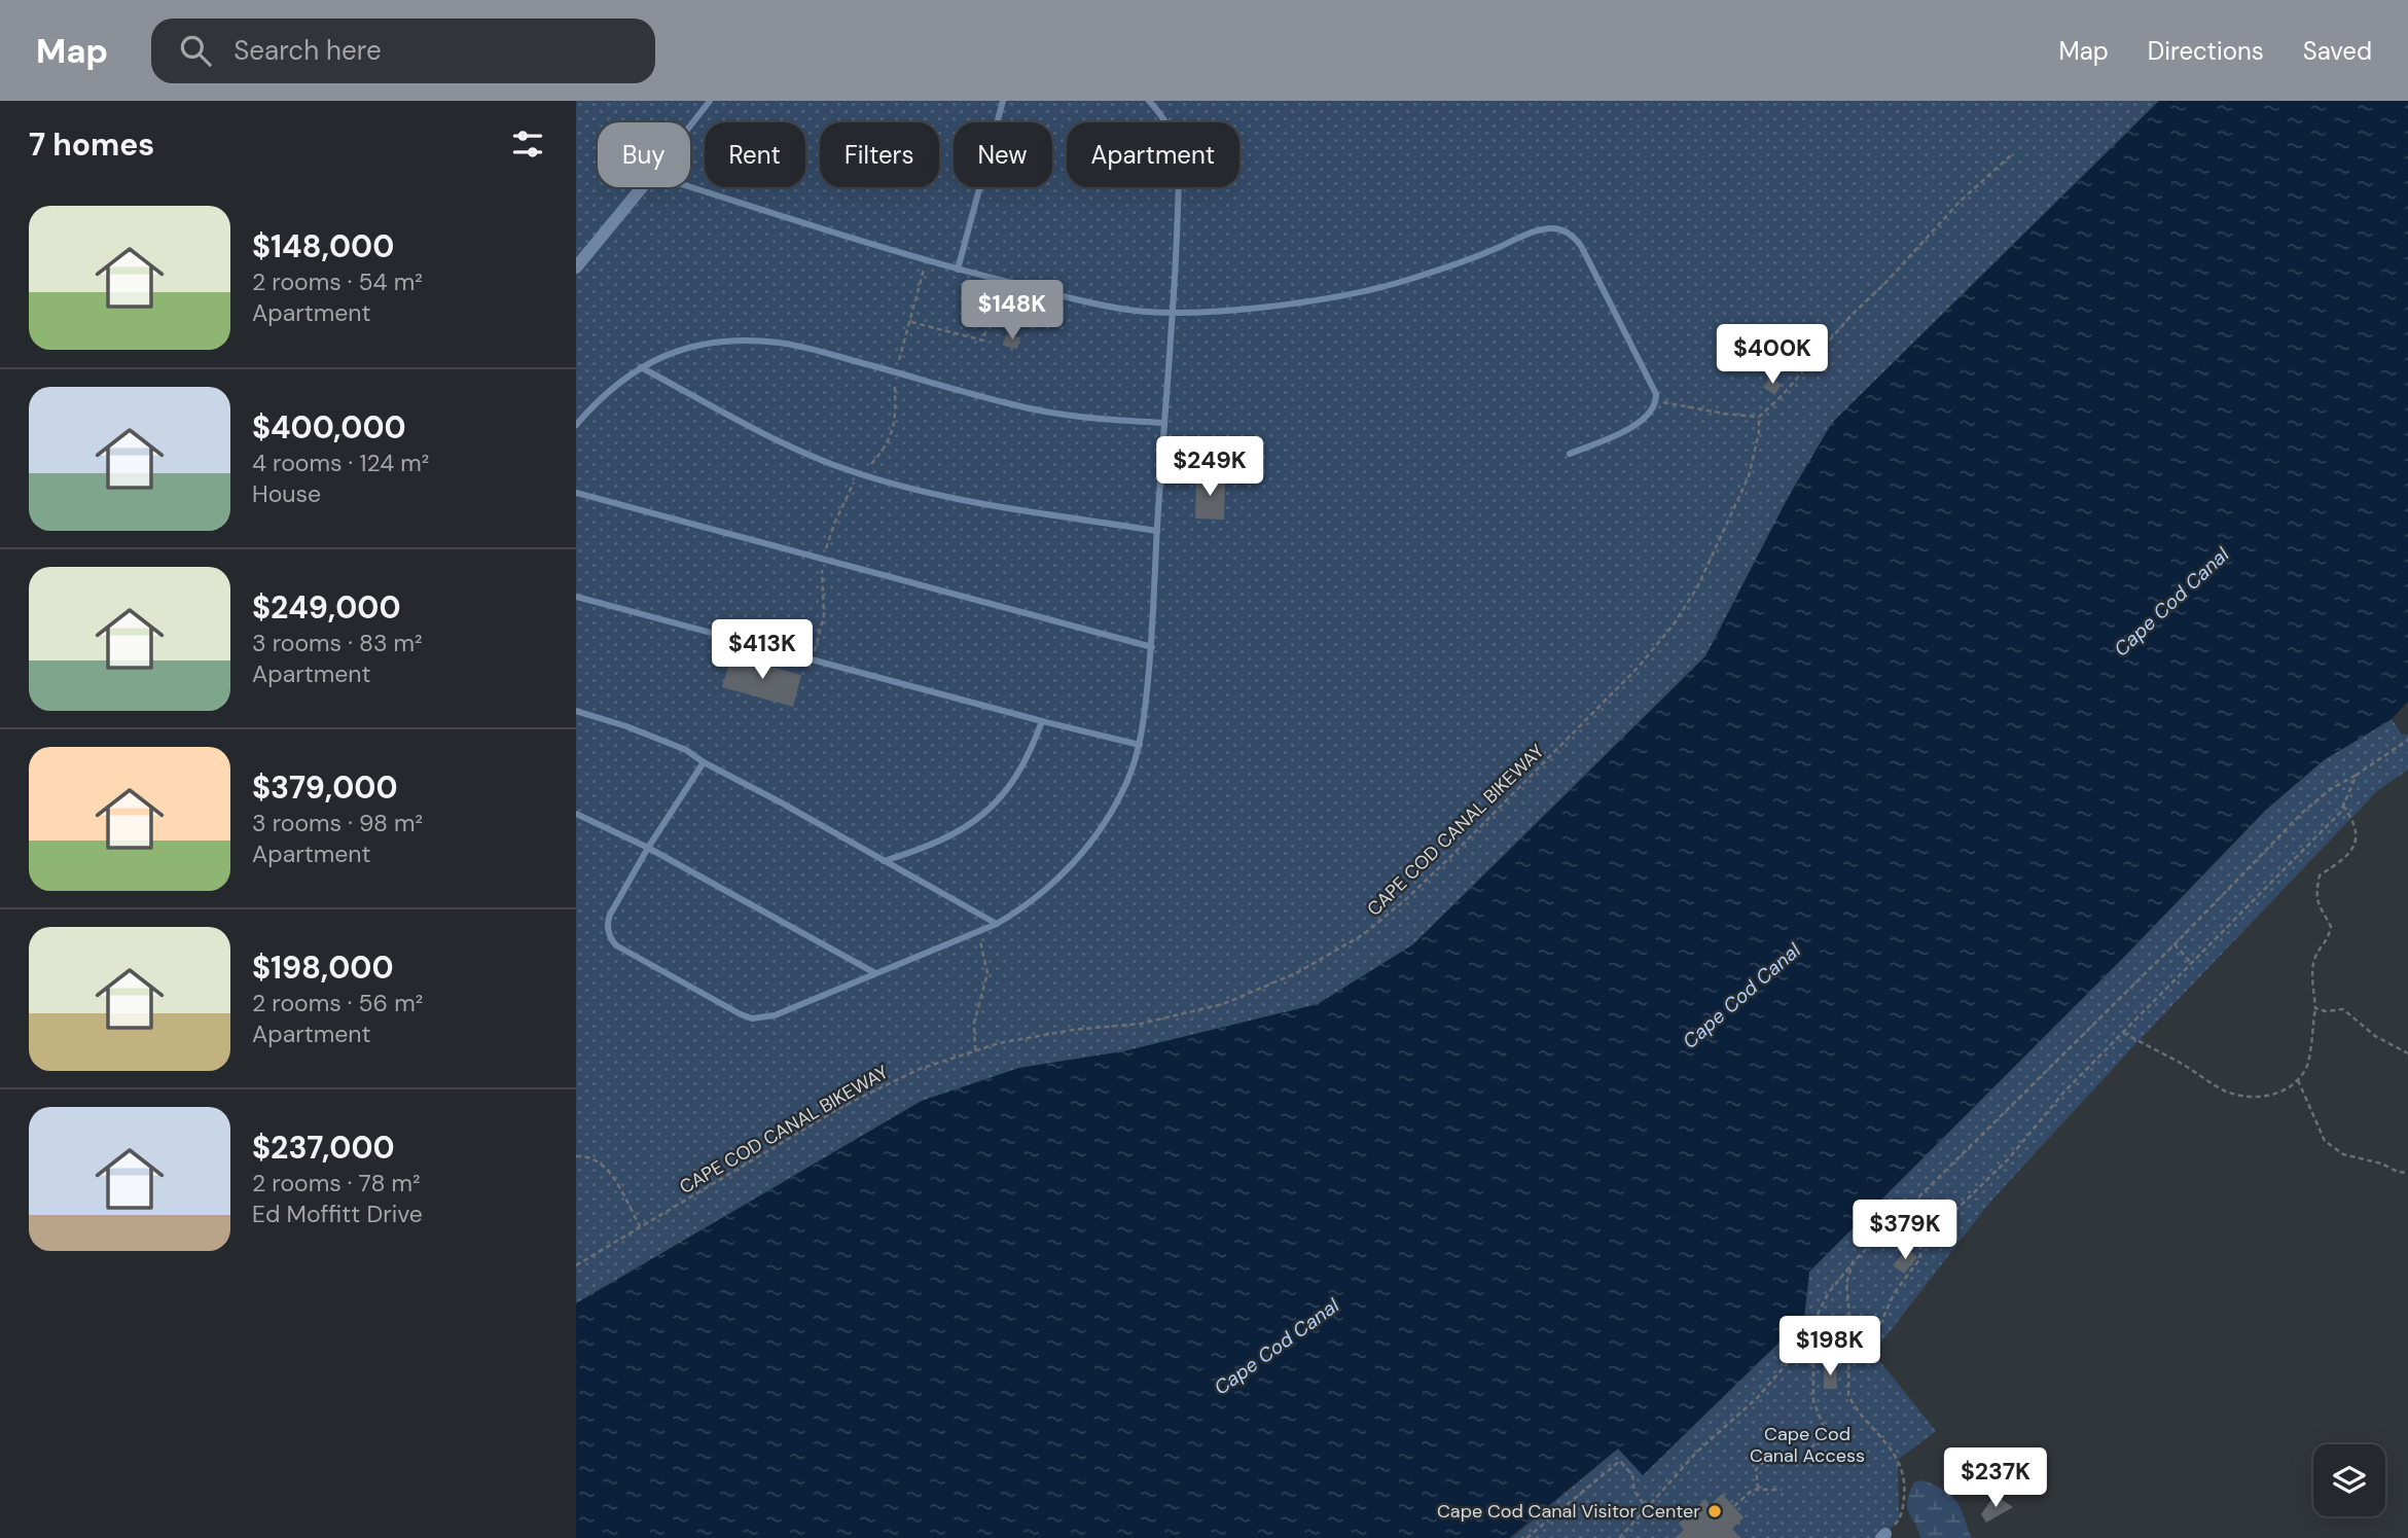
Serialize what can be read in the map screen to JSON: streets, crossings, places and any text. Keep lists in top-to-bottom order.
{
  "streets": {
    "path": ["CAPE COD CANAL BIKEWAY"]
  },
  "water": ["Cape Cod Canal"],
  "parks": ["Cape Cod Canal Access"],
  "places": ["Cape Cod Canal Visitor Center"],
  "page": {
    "header": "Map",
    "search": "Search here",
    "nav": ["Map", "Directions", "Saved"],
    "heading": "7 homes",
    "chip": [
      "Buy",
      "Rent",
      "Filters",
      "New",
      "Apartment"
    ],
    "list": [
      {
        "name": "$148,000",
        "note": "2 rooms · 54 m² · Apartment"
      },
      {
        "name": "$400,000",
        "note": "4 rooms · 124 m² · House"
      },
      {
        "name": "$249,000",
        "note": "3 rooms · 83 m² · Apartment"
      },
      {
        "name": "$379,000",
        "note": "3 rooms · 98 m² · Apartment"
      },
      {
        "name": "$198,000",
        "note": "2 rooms · 56 m² · Apartment"
      },
      {
        "name": "$237,000",
        "note": "2 rooms · 78 m² · Ed Moffitt Drive"
      }
    ],
    "price": [
      "$148K",
      "$400K",
      "$249K",
      "$413K",
      "$379K",
      "$198K",
      "$237K"
    ]
  }
}
